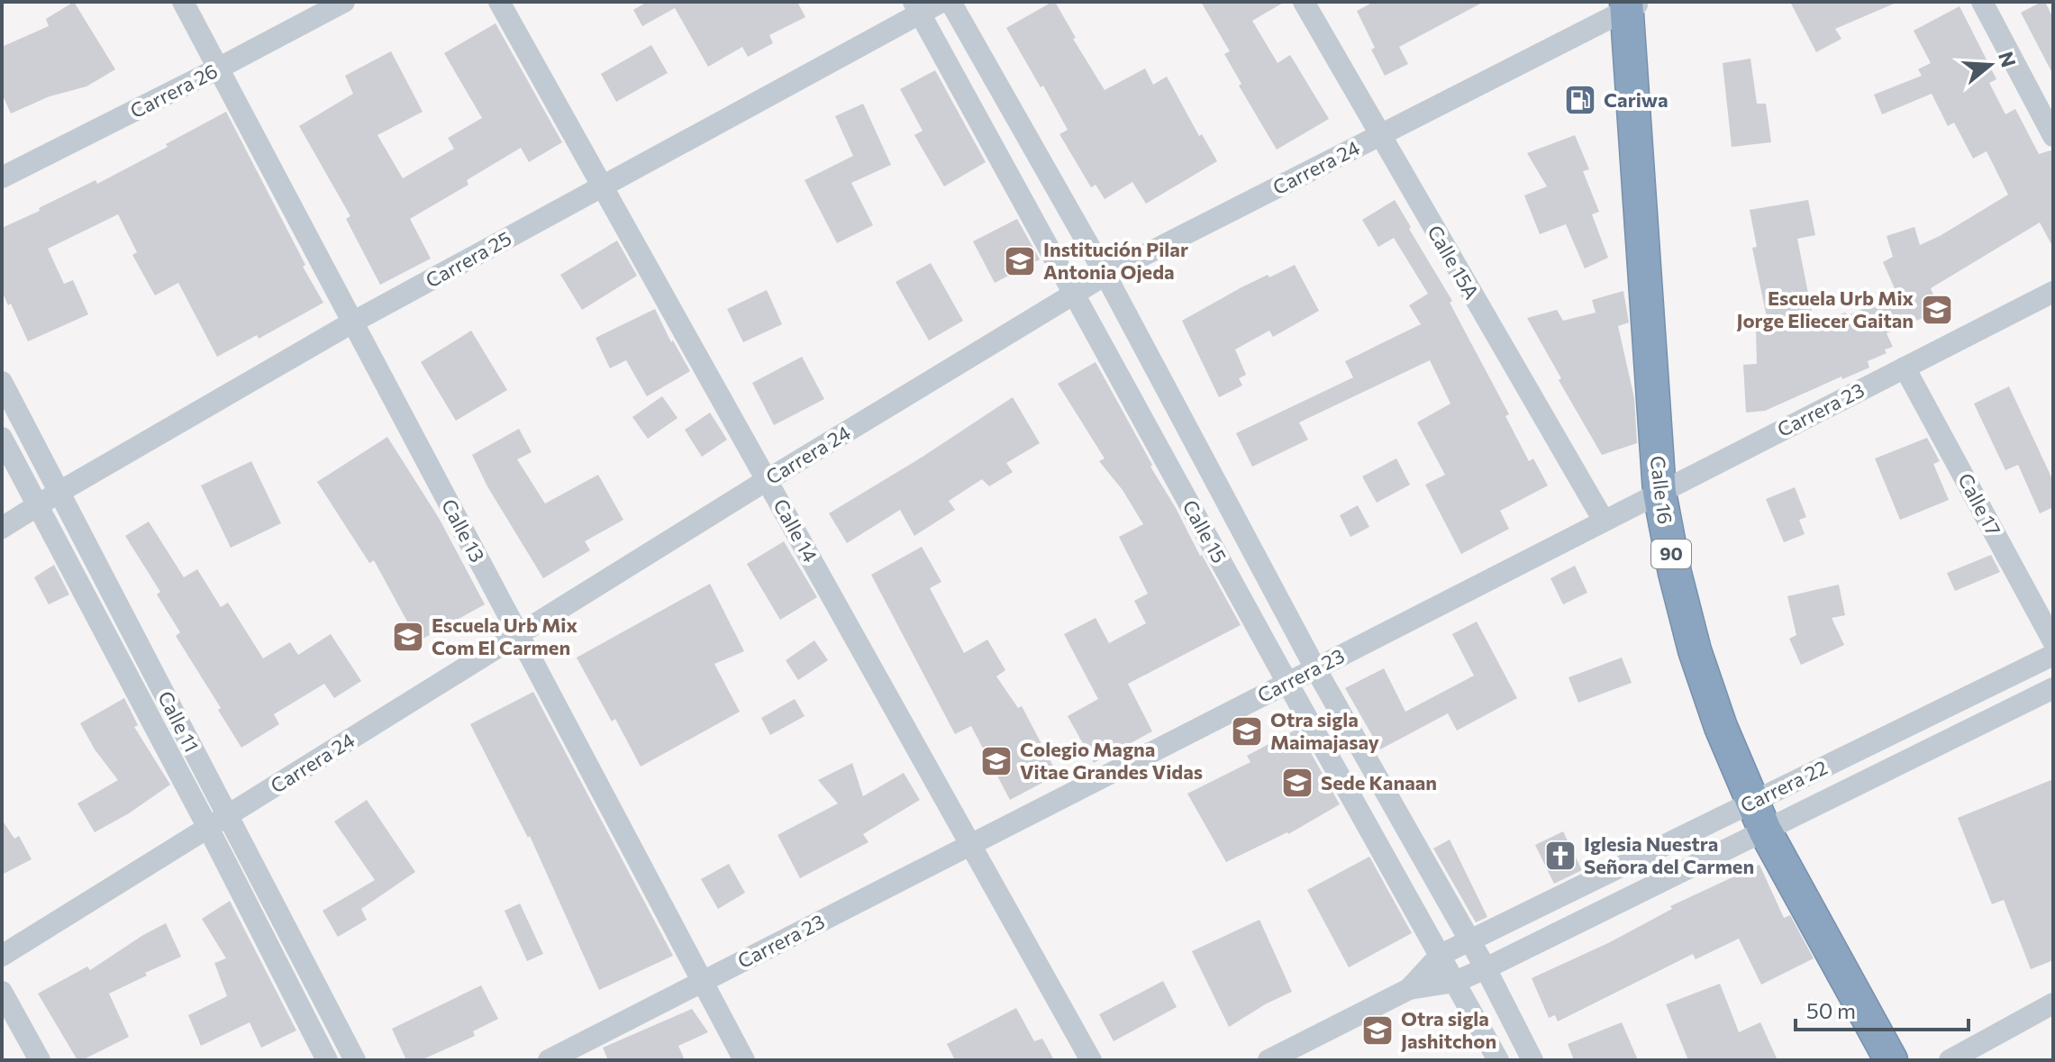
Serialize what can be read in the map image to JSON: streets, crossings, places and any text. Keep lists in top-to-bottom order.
{
  "streets": {
    "highway": ["Calle 16", "90"],
    "street": [
      "Carrera 26",
      "Carrera 24",
      "Carrera 25",
      "Calle 15A",
      "Carrera 23",
      "Calle 17",
      "Calle 13",
      "Calle 14",
      "Calle 15",
      "Calle 11",
      "Carrera 22"
    ]
  },
  "crossings": [
    ["Carrera 26", "Calle 13"],
    ["Carrera 24", "Calle 15A"],
    ["Carrera 24", "Calle 16"],
    ["Carrera 24", "Calle 13"],
    ["Carrera 24", "Calle 14"],
    ["Carrera 24", "Calle 15"],
    ["Carrera 24", "Calle 11"],
    ["Carrera 25", "Calle 13"],
    ["Carrera 25", "Calle 14"],
    ["Carrera 25", "Calle 15"],
    ["Carrera 25", "Calle 11"],
    ["Calle 15A", "Carrera 23"],
    ["Carrera 23", "Calle 16"],
    ["Carrera 23", "Calle 17"],
    ["Carrera 23", "Calle 13"],
    ["Carrera 23", "Calle 14"],
    ["Carrera 23", "Calle 15"],
    ["Calle 16", "Carrera 22"],
    ["Calle 15", "Carrera 22"]
  ],
  "places": {
    "fuel station": ["Cariwa"],
    "school or university": [
      "Institución Pilar Antonia Ojeda",
      "Escuela Urb Mix Jorge Eliecer Gaitan",
      "Escuela Urb Mix Com El Carmen",
      "Otra sigla Maimajasay",
      "Colegio Magna Vitae Grandes Vidas",
      "Sede Kanaan",
      "Otra sigla Jashitchon"
    ],
    "church": ["Iglesia Nuestra Señora del Carmen"]
  },
  "scale_bar": "50 m",
  "north": "right"
}
